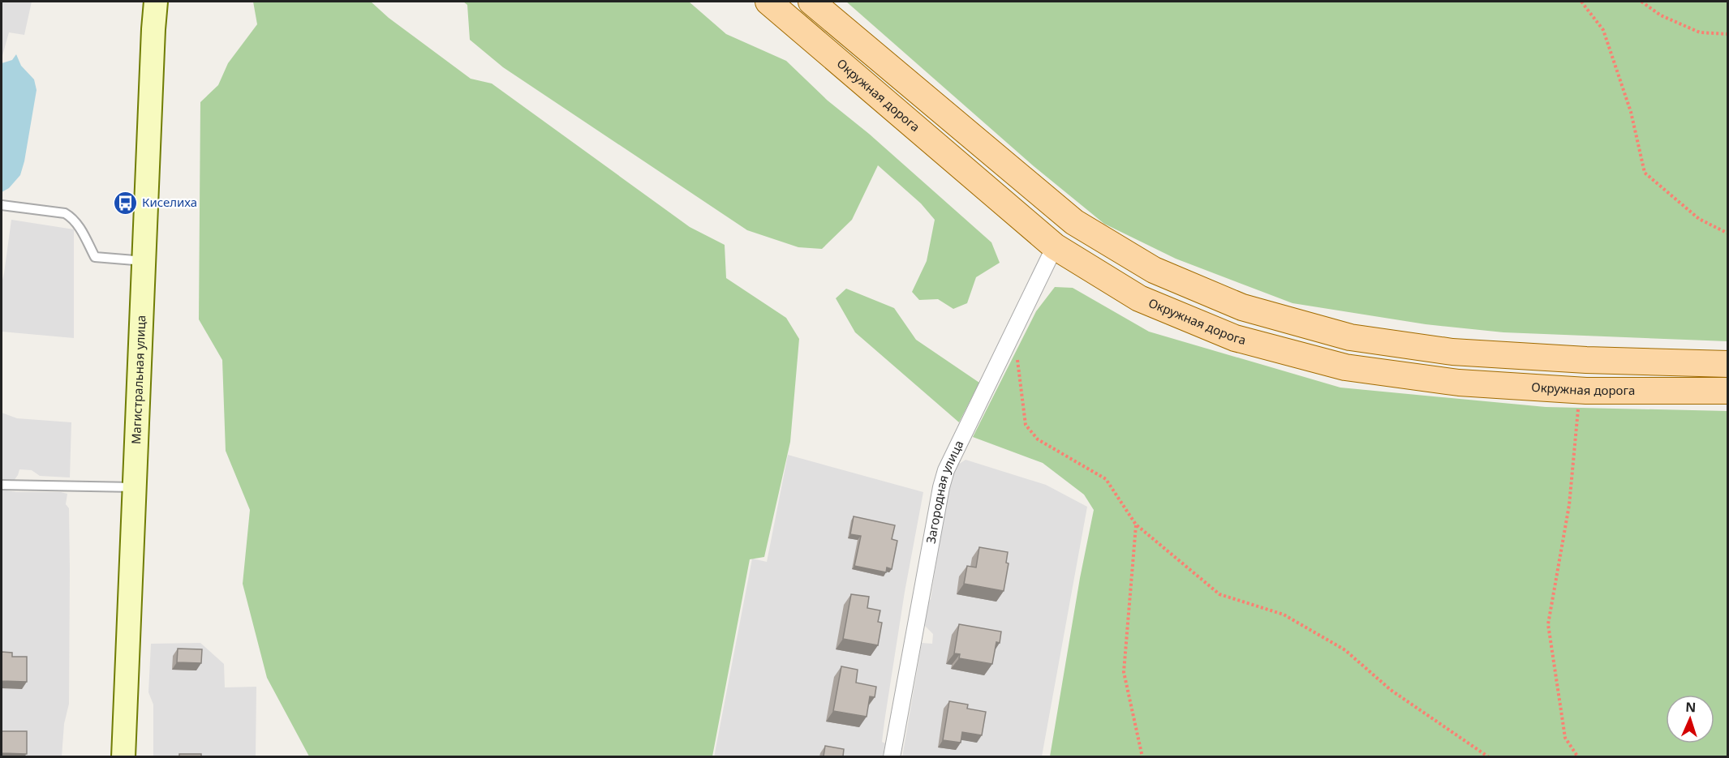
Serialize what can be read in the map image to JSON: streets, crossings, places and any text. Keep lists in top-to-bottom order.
{
  "streets": {
    "main road": ["Окружная дорога", "Магистральная улица"],
    "street": ["Загородная улица"]
  },
  "crossings": [
    ["Окружная дорога", "Загородная улица"]
  ],
  "places": {
    "bus stop": ["Киселиха"]
  },
  "north": "top"
}
